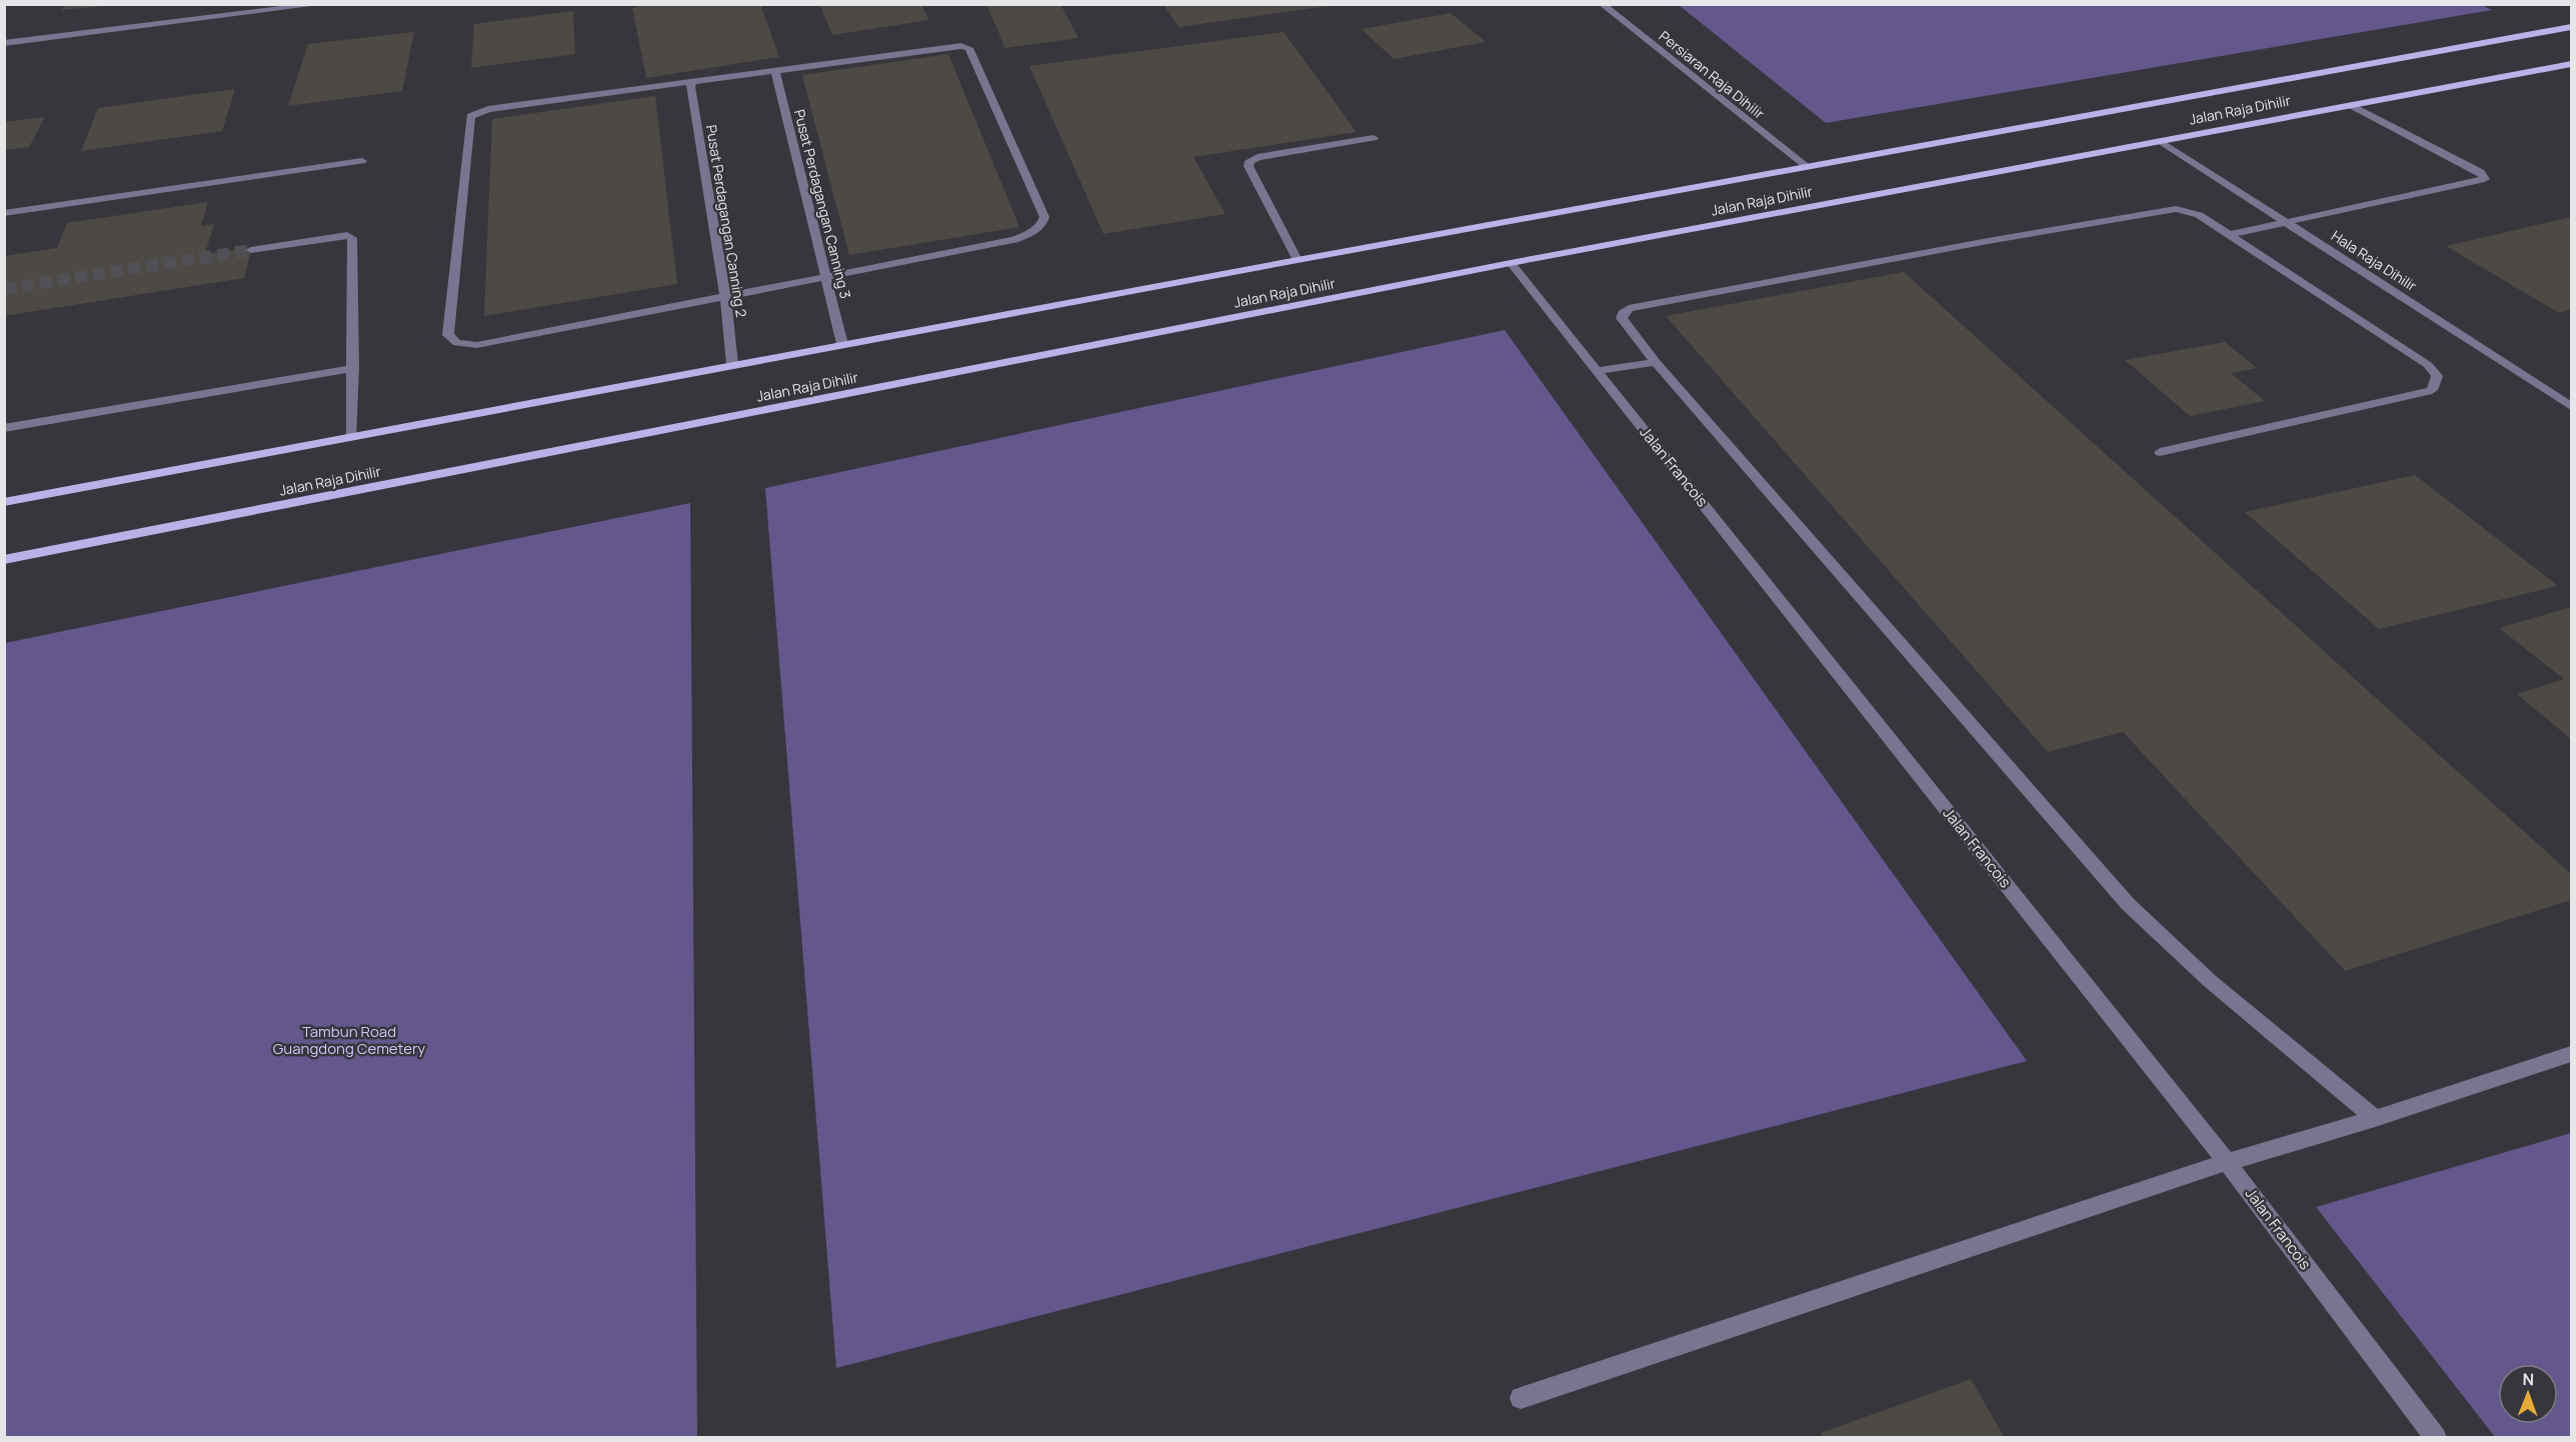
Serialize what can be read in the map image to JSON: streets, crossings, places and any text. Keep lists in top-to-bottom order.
{
  "streets": {
    "main road": ["Jalan Raja Dihilir"],
    "street": [
      "Persiaran Raja Dihilir",
      "Pusat Perdagangan Canning 3",
      "Pusat Perdagangan Canning 2",
      "Hala Raja Dihilir",
      "Jalan Francois"
    ]
  },
  "crossings": [
    ["Persiaran Raja Dihilir", "Jalan Raja Dihilir"],
    ["Jalan Raja Dihilir", "Pusat Perdagangan Canning 3"],
    ["Jalan Raja Dihilir", "Pusat Perdagangan Canning 2"],
    ["Jalan Raja Dihilir", "Hala Raja Dihilir"],
    ["Jalan Raja Dihilir", "Jalan Francois"]
  ],
  "parks": ["Tambun Road Guangdong Cemetery"],
  "north": "top"
}
